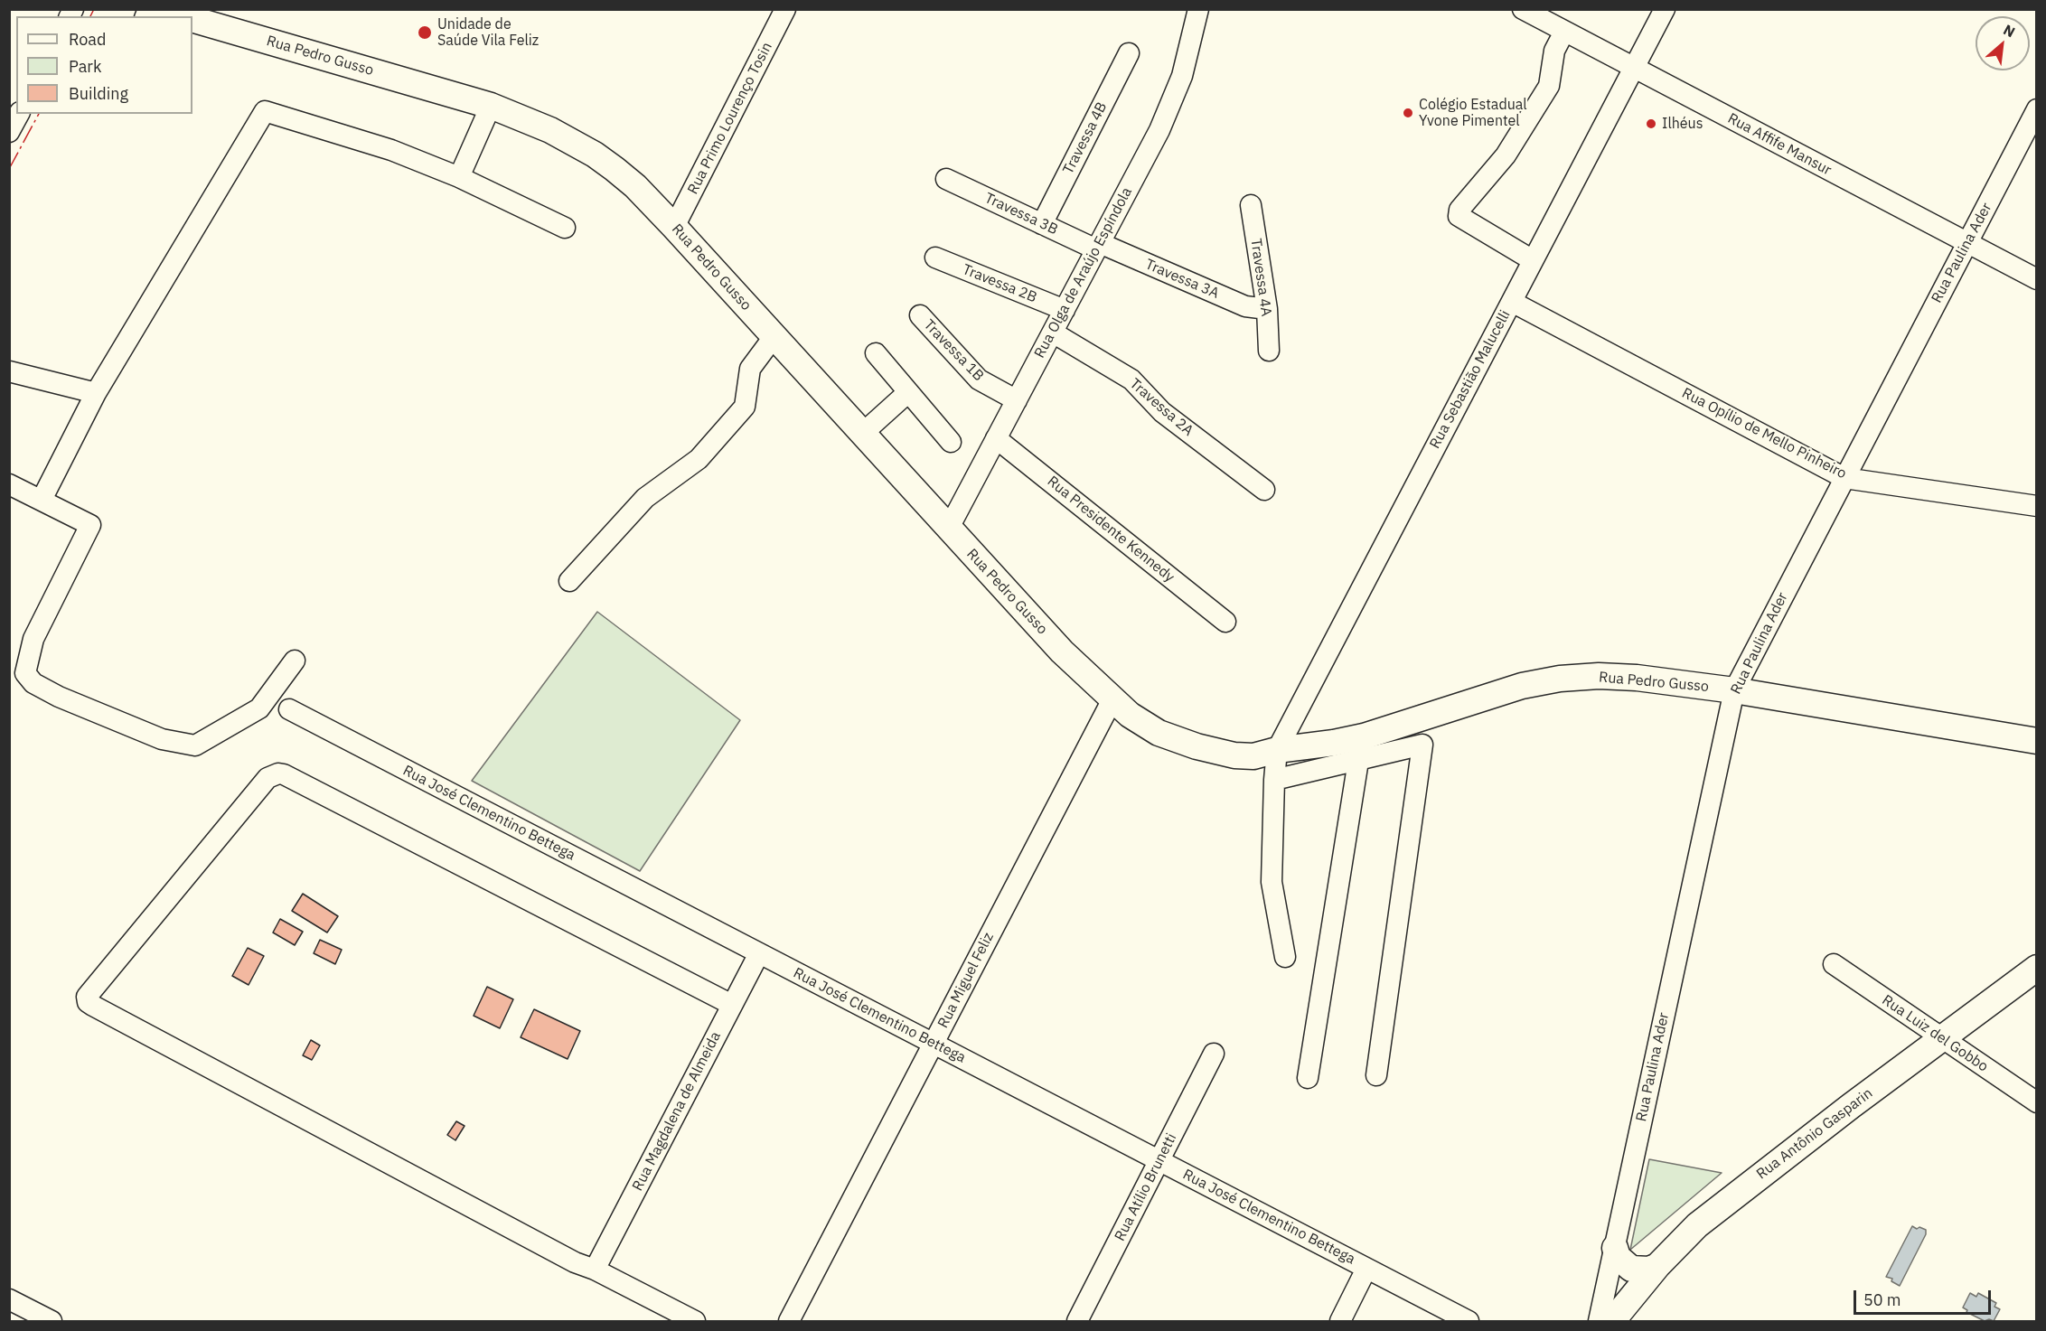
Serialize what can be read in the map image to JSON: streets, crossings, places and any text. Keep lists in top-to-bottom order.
{
  "streets": {
    "main road": ["Rua Pedro Gusso", "Rua Antônio Gasparin"],
    "street": [
      "Rua Primo Lourenço Tosin",
      "Travessa 4B",
      "Rua Affife Mansur",
      "Travessa 3B",
      "Rua Paulina Ader",
      "Rua Olga de Araújo Espíndola",
      "Travessa 4A",
      "Travessa 3A",
      "Travessa 2B",
      "Travessa 1B",
      "Rua Sebastião Malucelli",
      "Travessa 2A",
      "Rua Opílio de Mello Pinheiro",
      "Rua Presidente Kennedy",
      "Rua José Clementino Bettega",
      "Rua Miguel Feliz",
      "Rua Luiz del Gobbo",
      "Rua Magdalena de Almeida",
      "Rua Atílio Brunetti"
    ]
  },
  "crossings": [
    ["Rua Pedro Gusso", "Rua Primo Lourenço Tosin"],
    ["Rua Pedro Gusso", "Rua Paulina Ader"],
    ["Rua Pedro Gusso", "Rua Olga de Araújo Espíndola"],
    ["Rua Pedro Gusso", "Rua Sebastião Malucelli"],
    ["Rua Pedro Gusso", "Rua Miguel Feliz"],
    ["Travessa 4B", "Travessa 3B"],
    ["Rua Affife Mansur", "Rua Paulina Ader"],
    ["Rua Affife Mansur", "Rua Sebastião Malucelli"],
    ["Travessa 3B", "Rua Olga de Araújo Espíndola"],
    ["Travessa 3B", "Travessa 3A"],
    ["Rua Paulina Ader", "Rua Opílio de Mello Pinheiro"],
    ["Rua Olga de Araújo Espíndola", "Travessa 3A"],
    ["Rua Olga de Araújo Espíndola", "Travessa 2B"],
    ["Rua Olga de Araújo Espíndola", "Travessa 1B"],
    ["Rua Olga de Araújo Espíndola", "Travessa 2A"],
    ["Rua Olga de Araújo Espíndola", "Rua Presidente Kennedy"],
    ["Travessa 4A", "Travessa 3A"],
    ["Rua Sebastião Malucelli", "Rua Opílio de Mello Pinheiro"],
    ["Rua José Clementino Bettega", "Rua Miguel Feliz"],
    ["Rua José Clementino Bettega", "Rua Magdalena de Almeida"],
    ["Rua José Clementino Bettega", "Rua Atílio Brunetti"],
    ["Rua Luiz del Gobbo", "Rua Antônio Gasparin"]
  ],
  "places": ["Unidade de Saúde Vila Feliz", "Colégio Estadual Yvone Pimentel", "Ilhéus"],
  "legend": ["Road", "Park", "Building"],
  "scale_bar": "50 m",
  "north": "top right"
}
